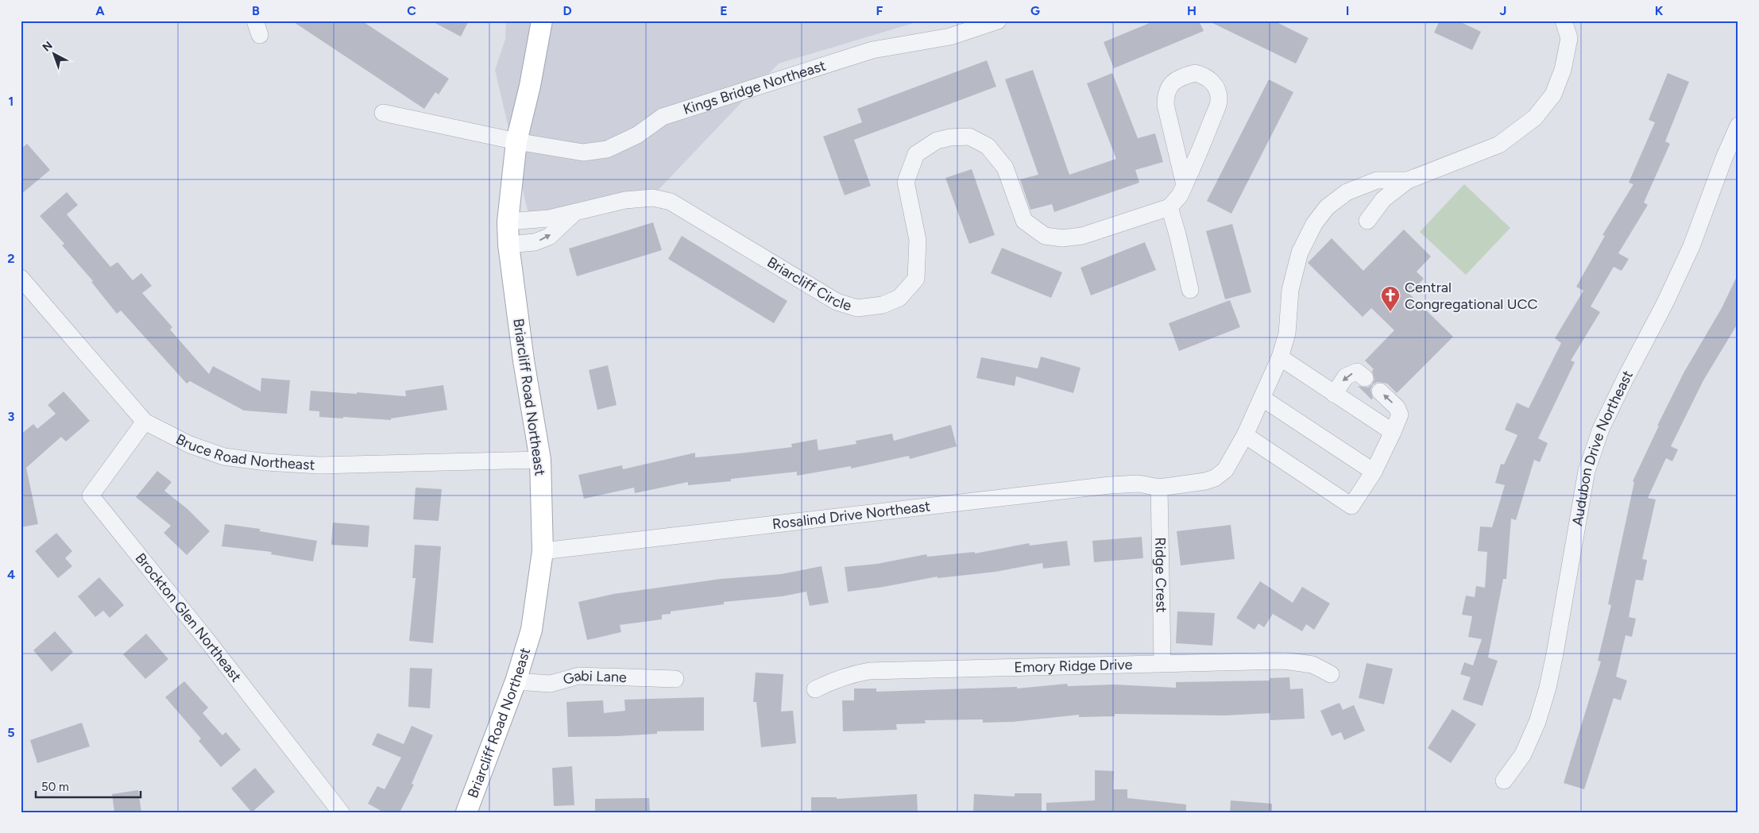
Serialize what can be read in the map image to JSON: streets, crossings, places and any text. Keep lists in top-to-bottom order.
{
  "streets": {
    "main road": ["Briarcliff Road Northeast"],
    "street": [
      "Kings Bridge Northeast",
      "Briarcliff Circle",
      "Audubon Drive Northeast",
      "Bruce Road Northeast",
      "Rosalind Drive Northeast",
      "Ridge Crest",
      "Brockton Glen Northeast",
      "Emory Ridge Drive",
      "Gabi Lane"
    ]
  },
  "crossings": [
    ["Kings Bridge Northeast", "Briarcliff Road Northeast"],
    ["Briarcliff Circle", "Briarcliff Road Northeast"],
    ["Briarcliff Road Northeast", "Bruce Road Northeast"],
    ["Briarcliff Road Northeast", "Rosalind Drive Northeast"],
    ["Briarcliff Road Northeast", "Gabi Lane"],
    ["Bruce Road Northeast", "Brockton Glen Northeast"],
    ["Rosalind Drive Northeast", "Ridge Crest"],
    ["Ridge Crest", "Emory Ridge Drive"]
  ],
  "places": {
    "church": ["Central Congregational UCC"]
  },
  "scale_bar": "50 m",
  "north": "top left",
  "grid": {
    "columns": [
      "A",
      "B",
      "C",
      "D",
      "E",
      "F",
      "G",
      "H",
      "I",
      "J",
      "K"
    ],
    "rows": [
      "1",
      "2",
      "3",
      "4",
      "5"
    ]
  }
}
